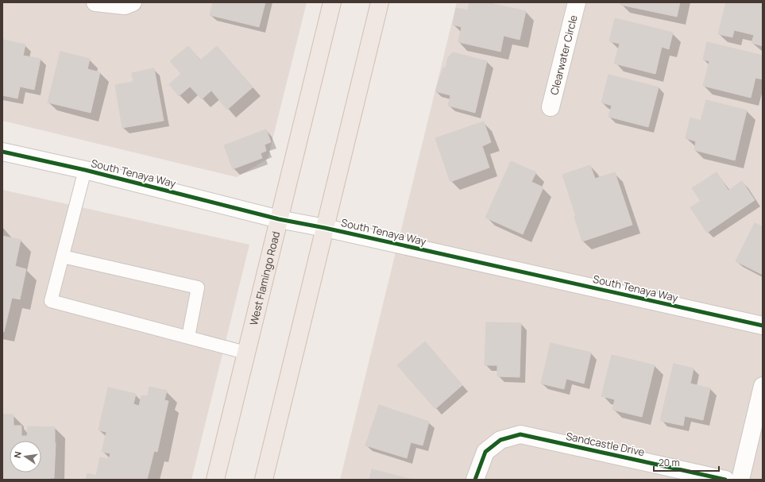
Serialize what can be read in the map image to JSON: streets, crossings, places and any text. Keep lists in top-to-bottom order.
{
  "streets": {
    "main road": ["West Flamingo Road"],
    "street": ["Clearwater Circle", "South Tenaya Way", "Sandcastle Drive"]
  },
  "crossings": [
    ["South Tenaya Way", "West Flamingo Road"]
  ],
  "scale_bar": "20 m",
  "north": "left"
}
